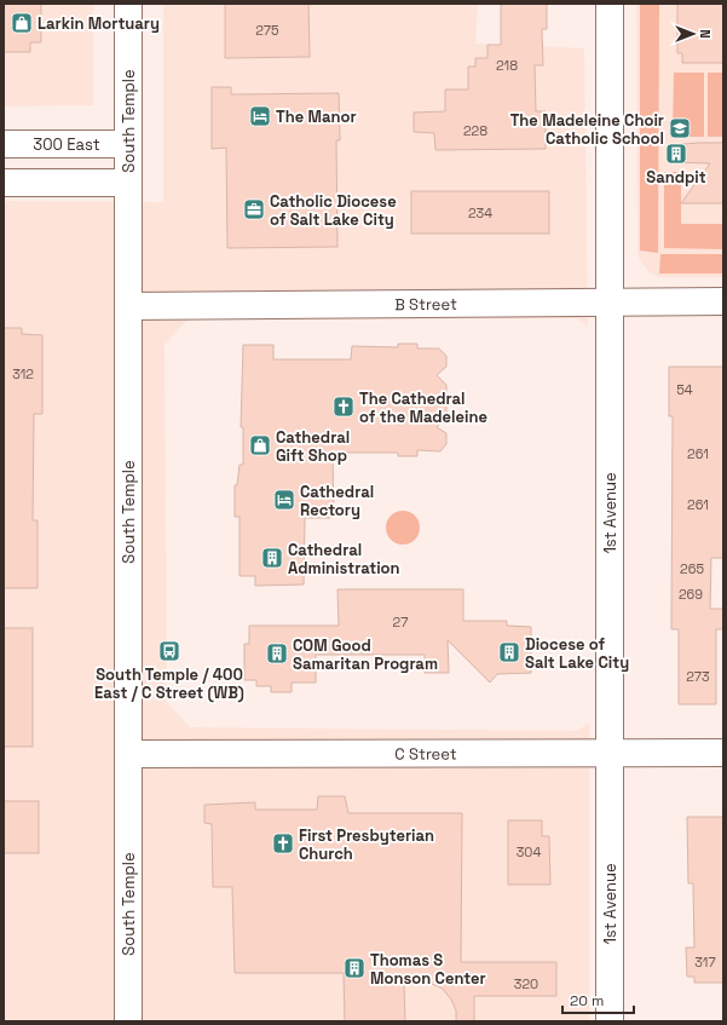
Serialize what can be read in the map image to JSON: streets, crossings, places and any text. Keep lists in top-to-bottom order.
{
  "streets": {
    "street": [
      "South Temple",
      "300 East",
      "B Street",
      "1st Avenue",
      "C Street"
    ]
  },
  "crossings": [
    ["South Temple", "300 East"],
    ["South Temple", "B Street"],
    ["South Temple", "C Street"],
    ["B Street", "1st Avenue"],
    ["1st Avenue", "C Street"]
  ],
  "places": {
    "shop": ["Larkin Mortuary", "Cathedral Gift Shop"],
    "hotel": ["The Manor", "Cathedral Rectory"],
    "school or university": ["The Madeleine Choir Catholic School"],
    "building": [
      "Sandpit",
      "Cathedral Administration",
      "Diocese of Salt Lake City",
      "COM Good Samaritan Program",
      "Thomas S Monson Center"
    ],
    "office": ["Catholic Diocese of Salt Lake City"],
    "church": ["The Cathedral of the Madeleine", "First Presbyterian Church"],
    "bus stop": ["South Temple / 400 East / C Street (WB)"]
  },
  "house_numbers": [
    "275",
    "218",
    "228",
    "234",
    "312",
    "54",
    "261",
    "261",
    "265",
    "269",
    "27",
    "273",
    "304",
    "317",
    "320"
  ],
  "scale_bar": "20 m",
  "north": "right"
}
